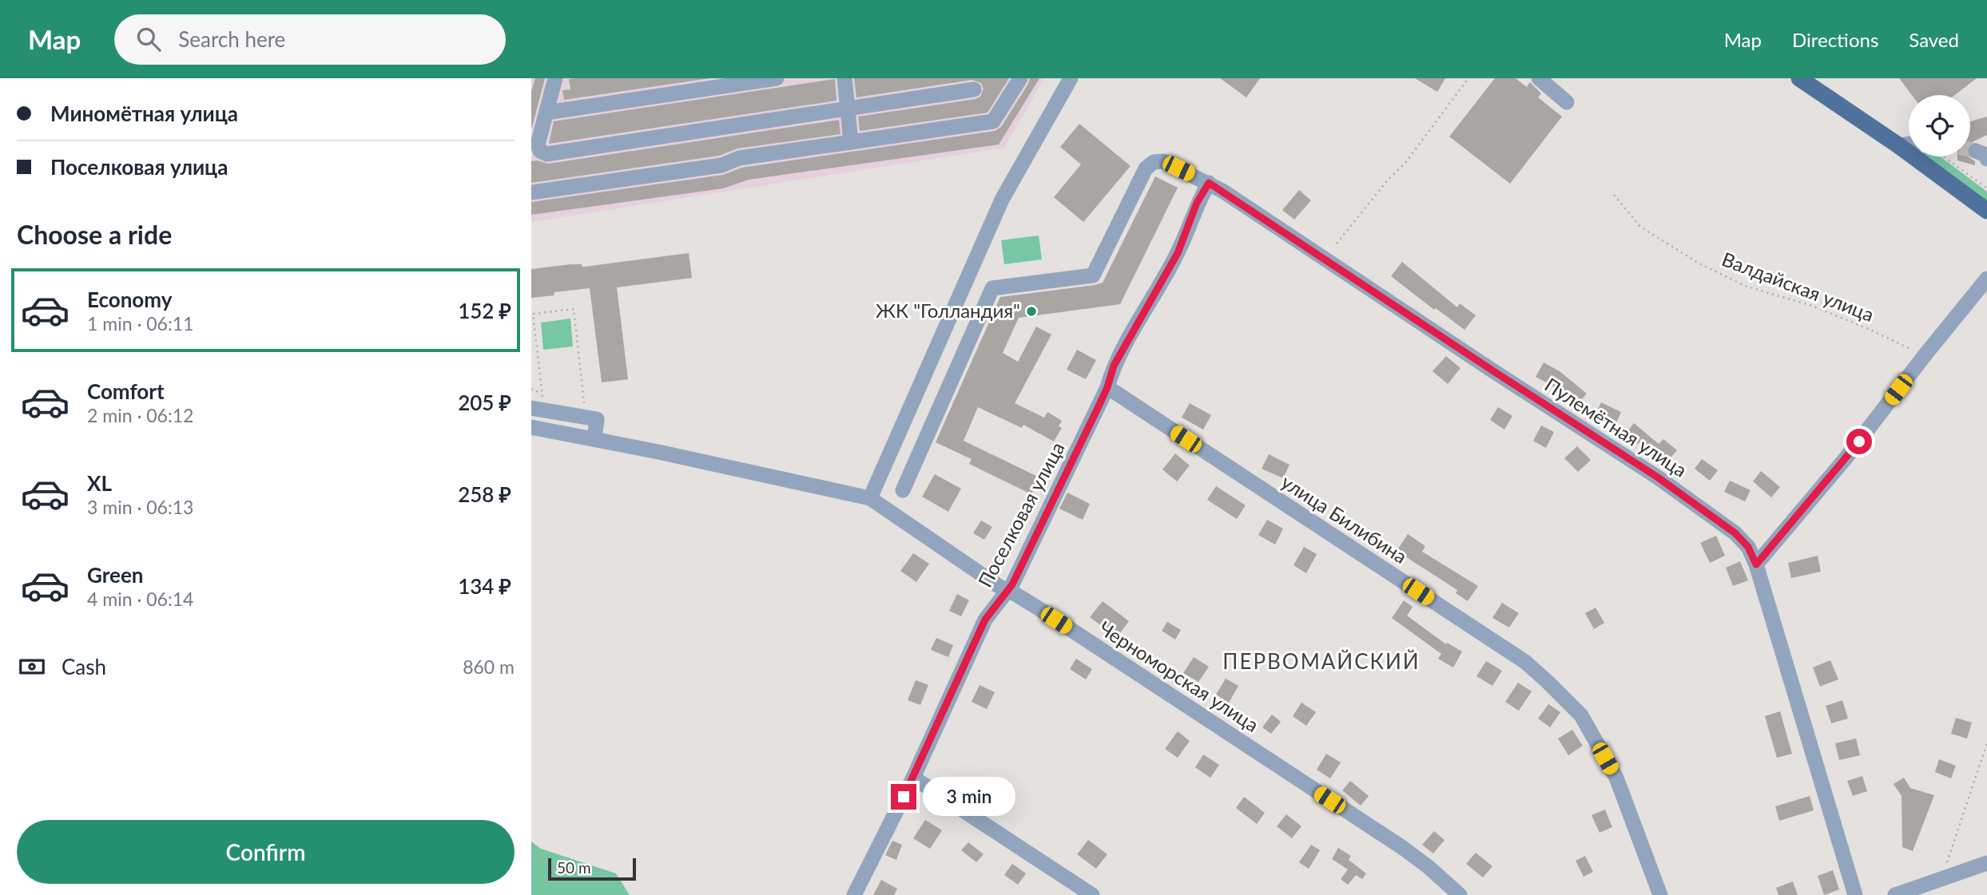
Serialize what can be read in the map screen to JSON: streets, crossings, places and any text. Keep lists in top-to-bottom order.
{
  "streets": {
    "street": [
      "Пулемётная улица",
      "Поселковая улица",
      "улица Билибина",
      "Черноморская улица"
    ],
    "path": ["Валдайская улица"]
  },
  "crossings": [
    ["Пулемётная улица", "Поселковая улица"],
    ["Поселковая улица", "улица Билибина"],
    ["Поселковая улица", "Черноморская улица"]
  ],
  "districts": ["ПЕРВОМАЙСКИЙ"],
  "places": ["ЖК \"Голландия\""],
  "scale_bar": "50 m",
  "page": {
    "header": "Map",
    "search": "Search here",
    "nav": ["Map", "Directions", "Saved"],
    "banner": ["Миномётная улица", "Поселковая улица"],
    "heading": "Choose a ride",
    "list": [
      {
        "name": "Economy",
        "note": "1 min · 06:11",
        "value": "152 ₽"
      },
      {
        "name": "Comfort",
        "note": "2 min · 06:12",
        "value": "205 ₽"
      },
      {
        "name": "XL",
        "note": "3 min · 06:13",
        "value": "258 ₽"
      },
      {
        "name": "Green",
        "note": "4 min · 06:14",
        "value": "134 ₽"
      }
    ],
    "pay": ["Cash", "860 m"],
    "bubble": "3 min",
    "buttons": "Confirm",
    "scale": "50 m"
  }
}
